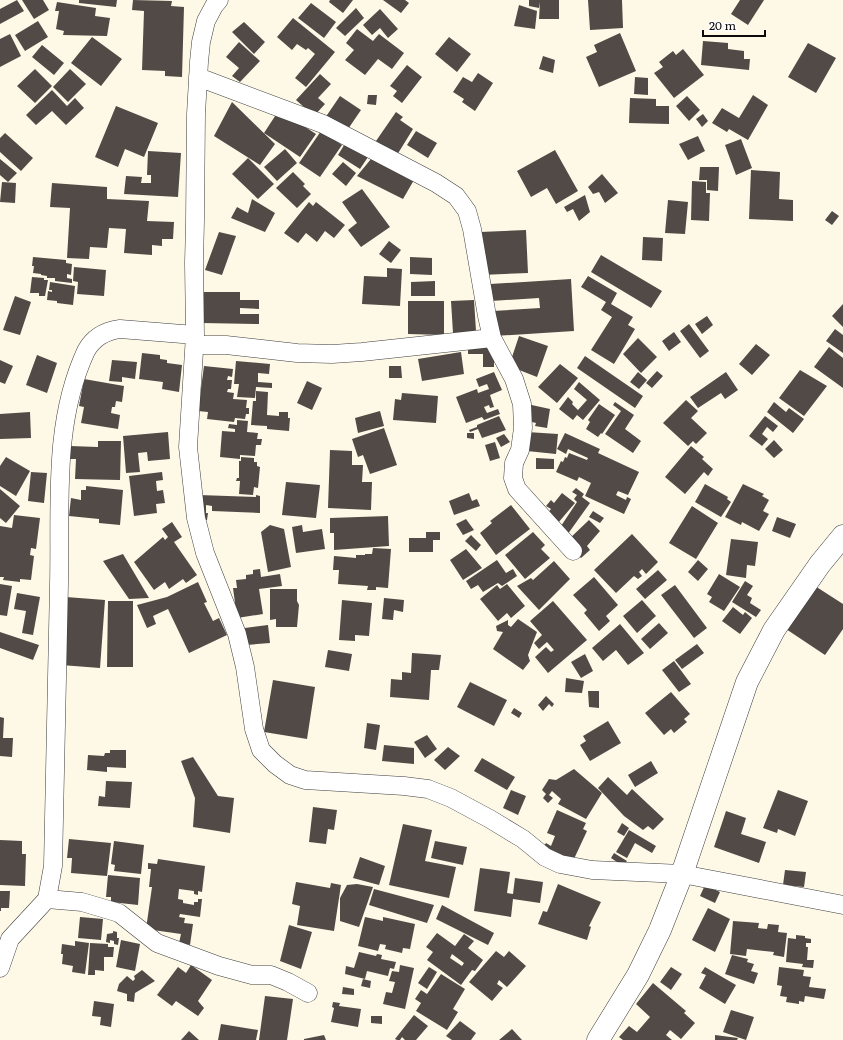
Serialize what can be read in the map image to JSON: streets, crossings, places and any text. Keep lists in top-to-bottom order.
{
  "scale_bar": "20 m"
}
